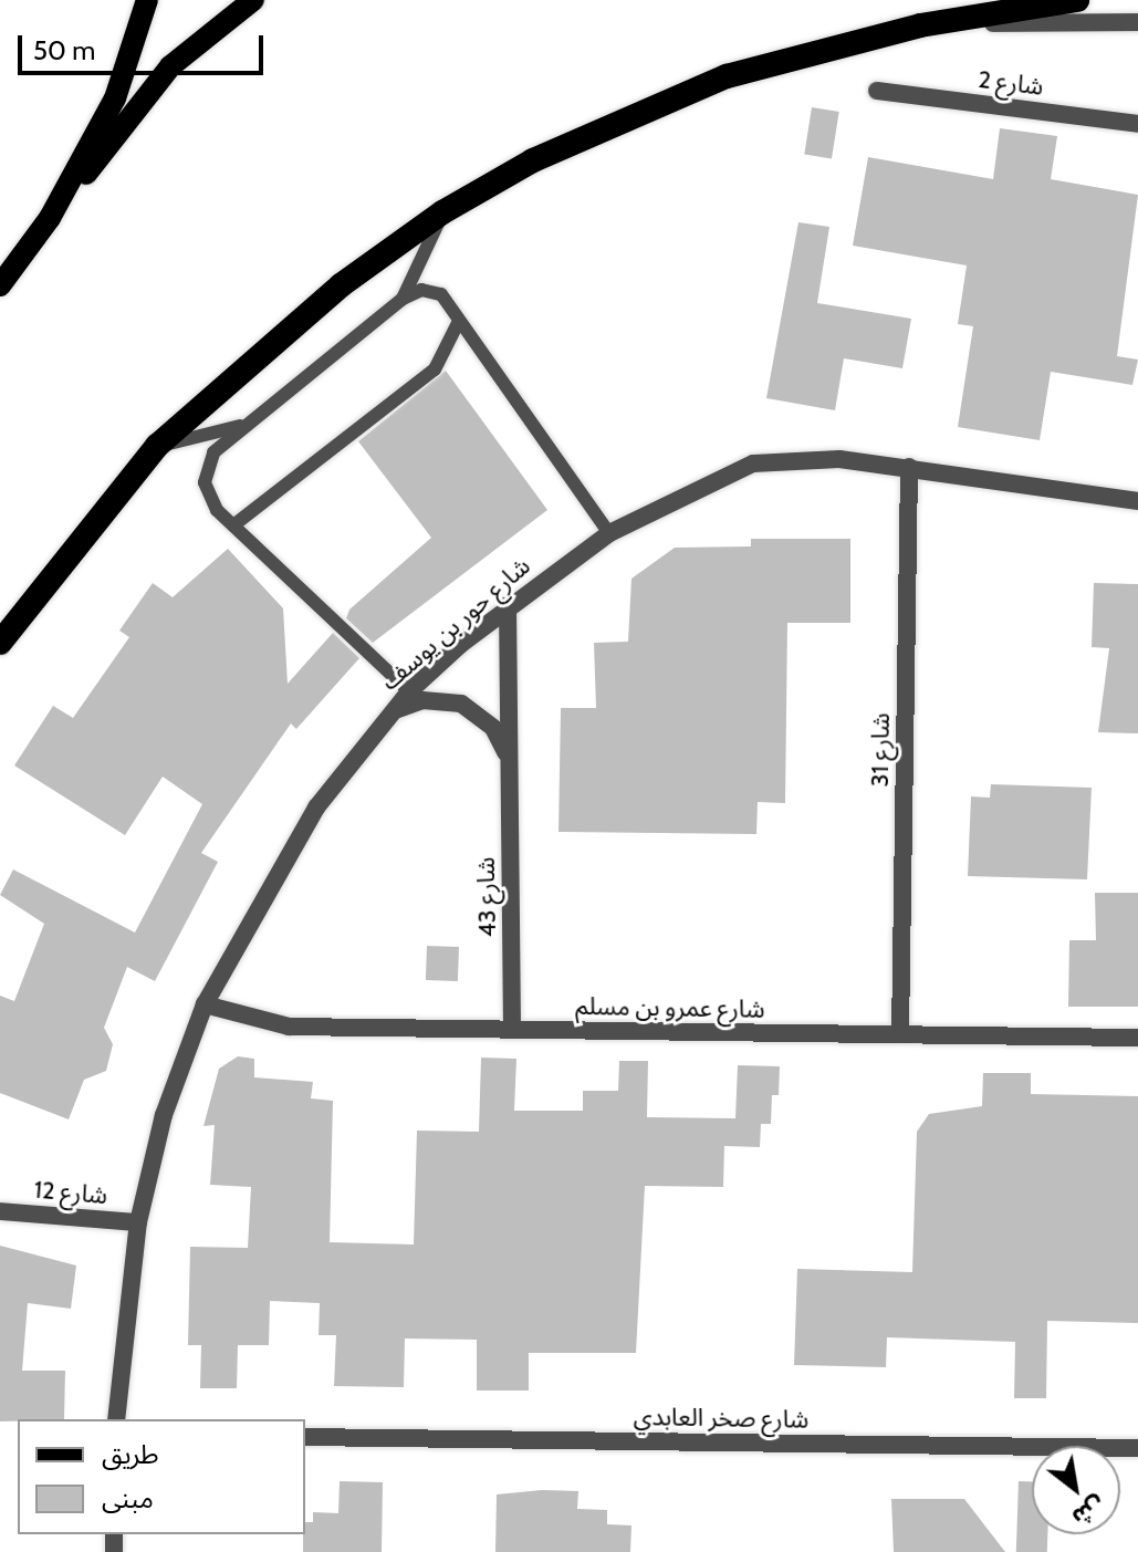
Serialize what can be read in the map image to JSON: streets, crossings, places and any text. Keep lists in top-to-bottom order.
{
  "streets": {
    "street": [
      "شارع 2",
      "شارع حور بن يوسف",
      "شارع 31",
      "شارع 43",
      "شارع عمرو بن مسلم",
      "شارع 12",
      "شارع صخر العابدي"
    ]
  },
  "crossings": [
    ["شارع حور بن يوسف", "شارع 31"],
    ["شارع حور بن يوسف", "شارع 43"],
    ["شارع حور بن يوسف", "شارع عمرو بن مسلم"],
    ["شارع حور بن يوسف", "شارع 12"],
    ["شارع 31", "شارع عمرو بن مسلم"],
    ["شارع 43", "شارع عمرو بن مسلم"]
  ],
  "legend": ["طريق", "مبنى"],
  "scale_bar": "50 m",
  "north": "bottom right"
}
